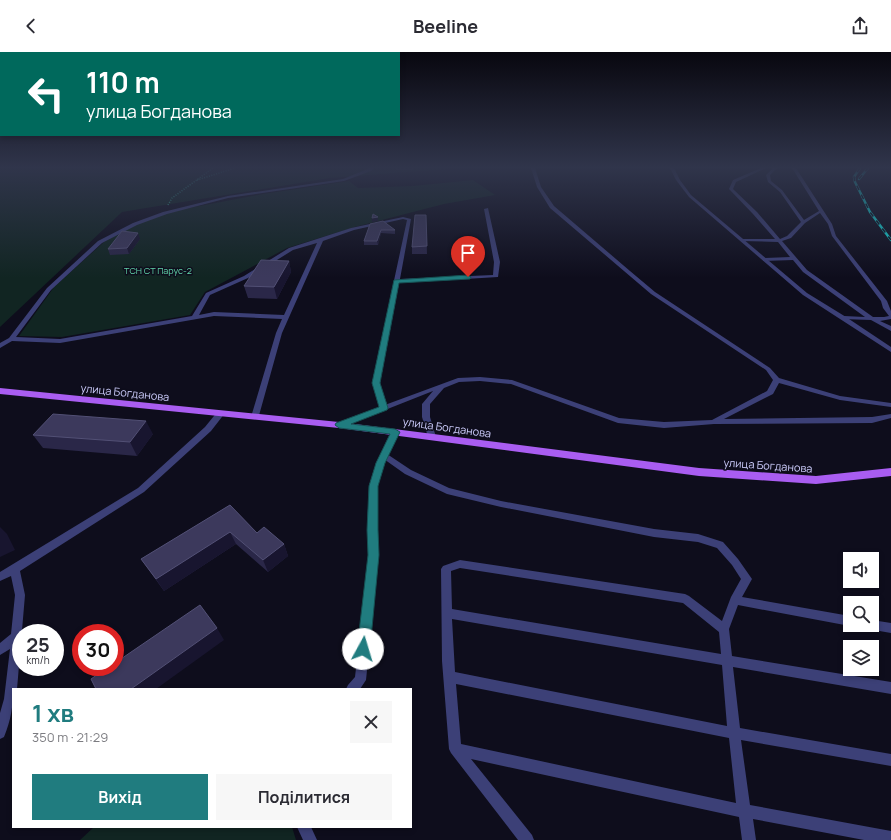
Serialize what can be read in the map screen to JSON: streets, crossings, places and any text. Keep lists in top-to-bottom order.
{
  "streets": {
    "main road": ["улица Богданова"]
  },
  "parks": ["ТСН СТ Парус-2"],
  "page": {
    "header": "Beeline",
    "turn": ["110 m", "улица Богданова"],
    "speed": "25 km/h",
    "limit": "30",
    "heading": ["1 хв", "350 m · 21:29"],
    "buttons": ["Вихід", "Поділитися"]
  }
}
